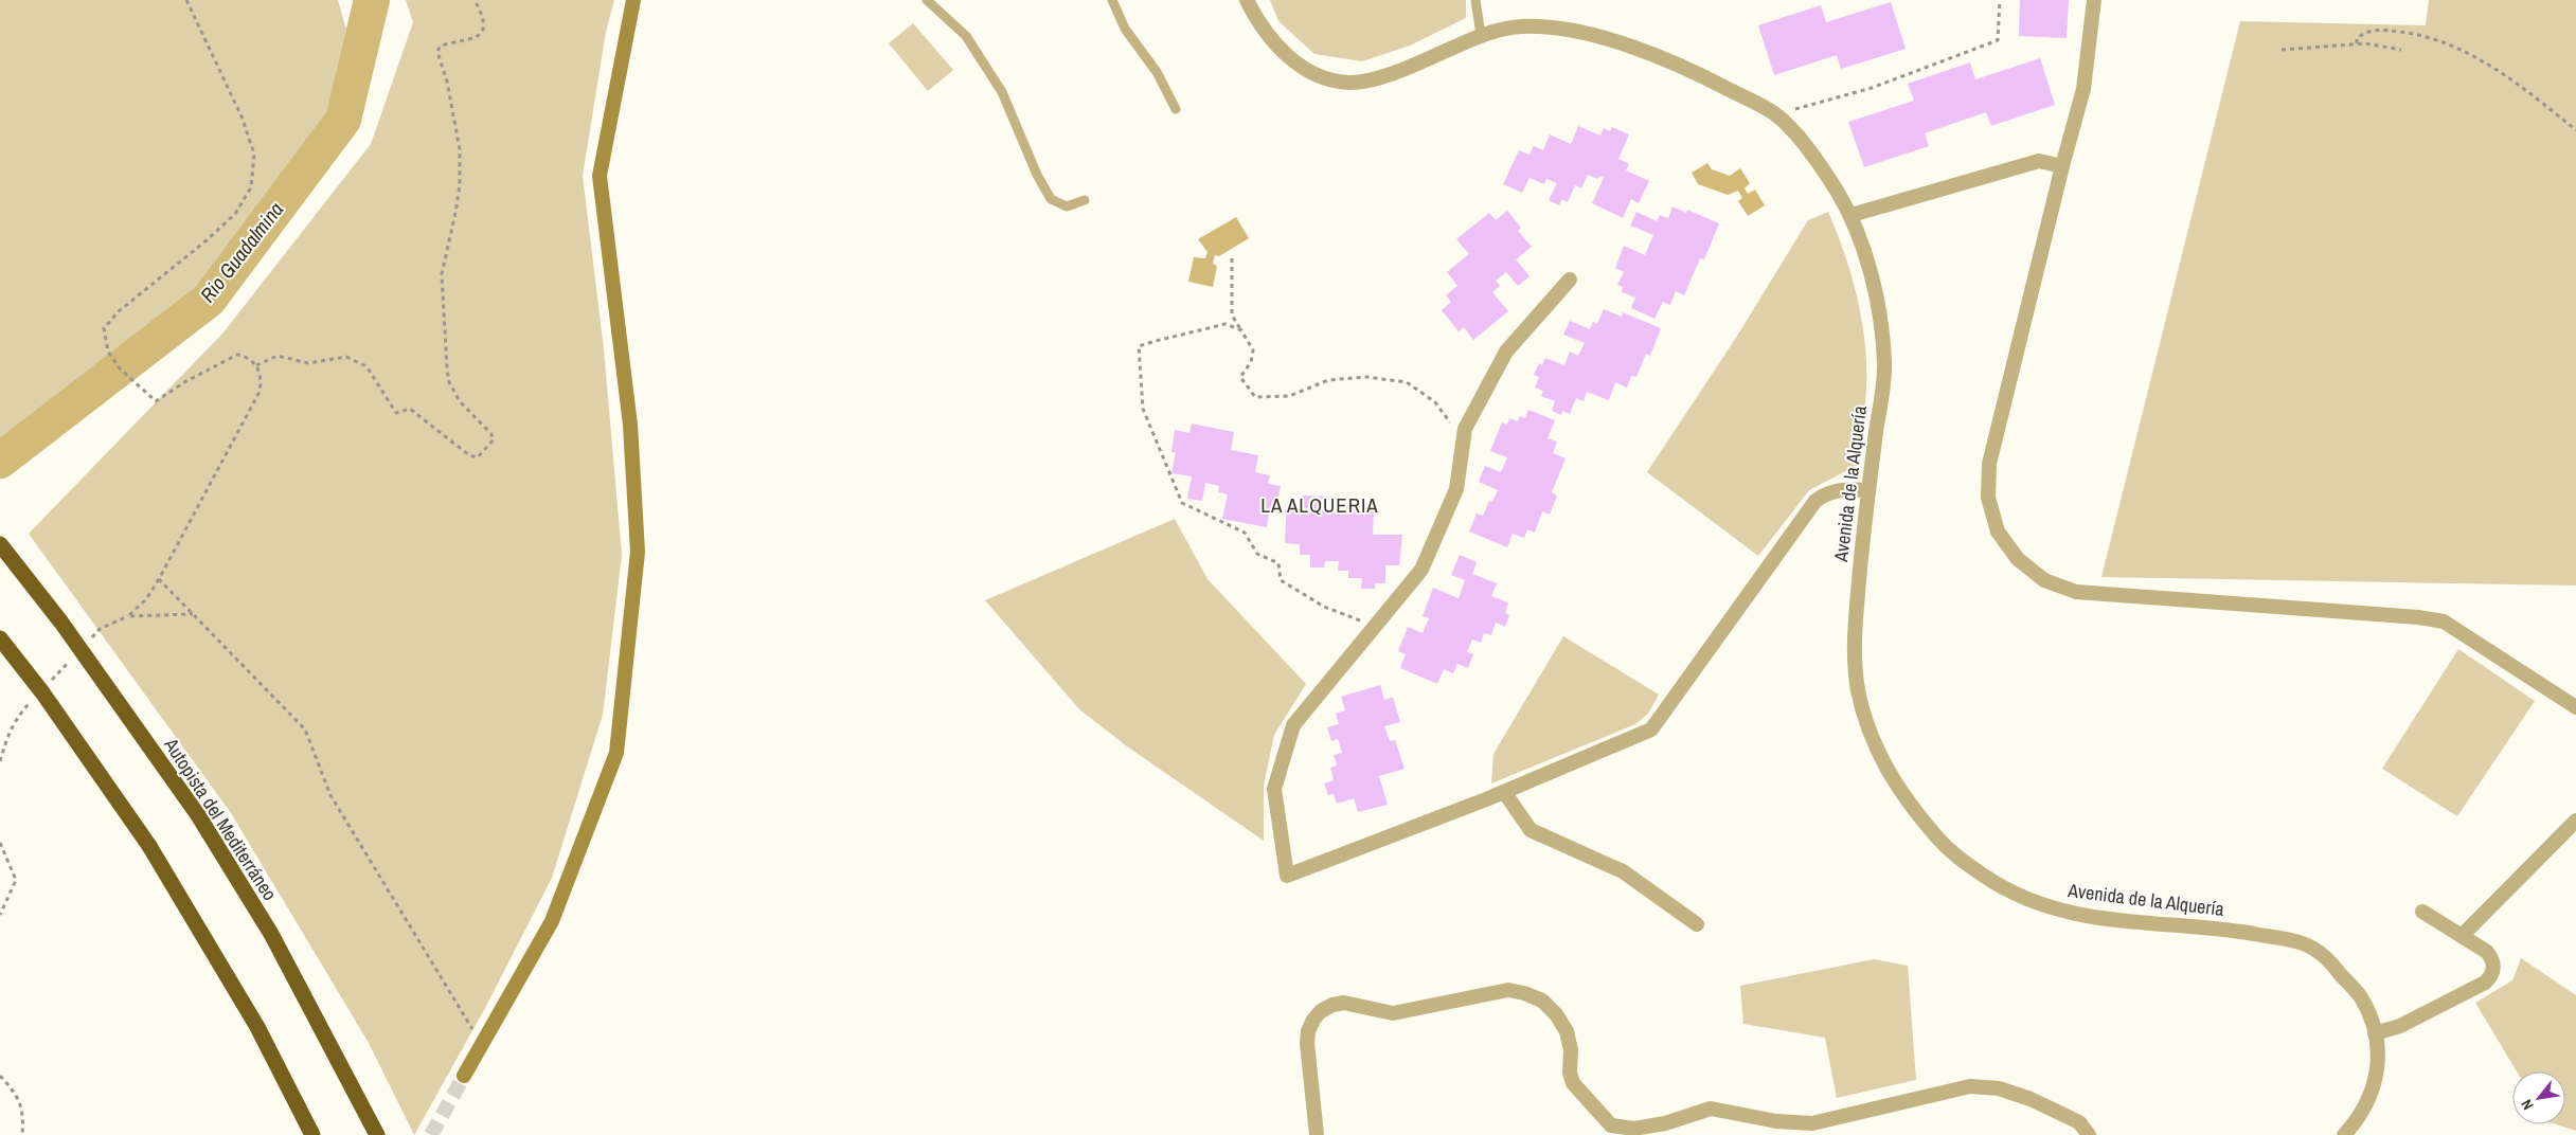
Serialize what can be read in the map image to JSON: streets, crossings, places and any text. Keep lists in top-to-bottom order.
{
  "streets": {
    "highway": ["Autopista del Mediterráneo"],
    "street": ["Avenida de la Alquería"]
  },
  "districts": ["LA ALQUERIA"],
  "water": ["Rio Guadalmina"],
  "north": "bottom left"
}
